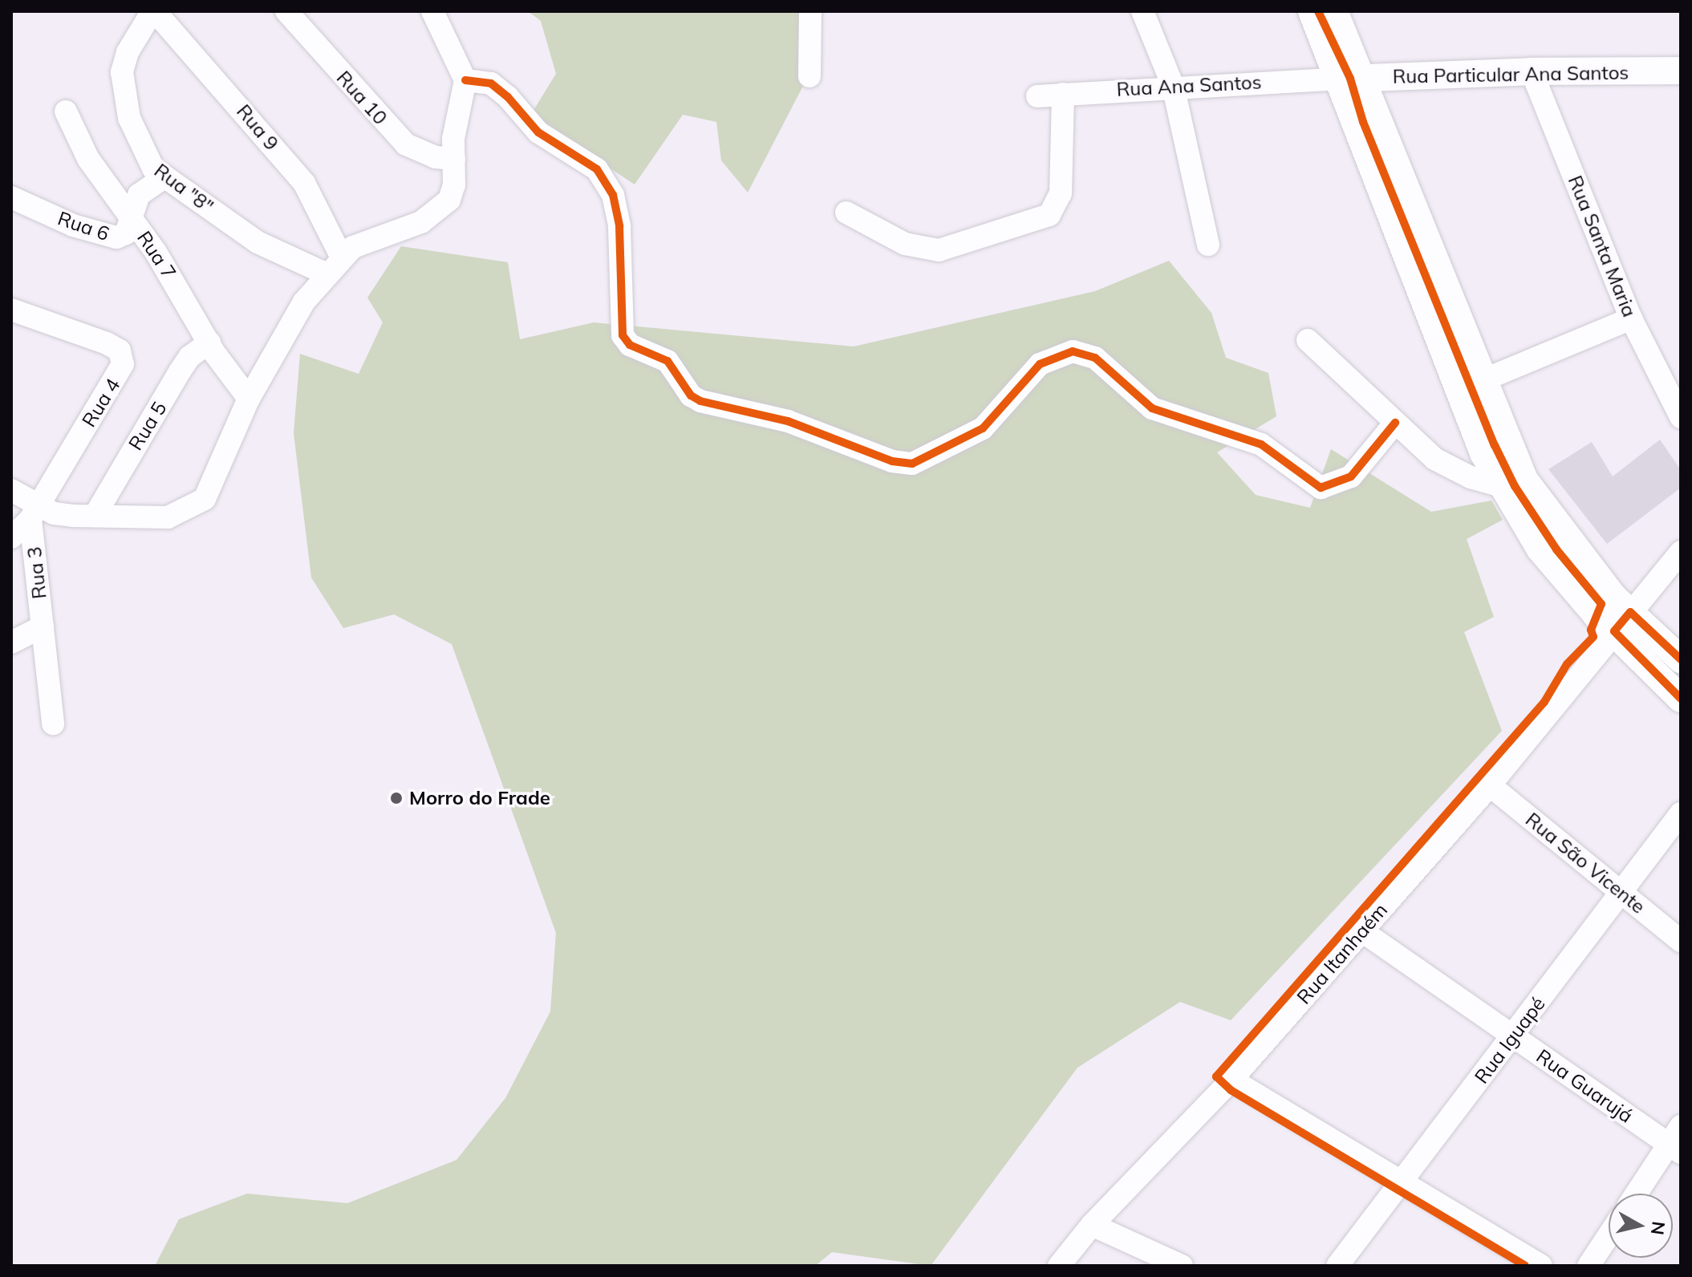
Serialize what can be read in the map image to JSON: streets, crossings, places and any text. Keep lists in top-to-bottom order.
{
  "streets": {
    "main road": ["Rua Particular Ana Santos"],
    "street": [
      "Rua Ana Santos",
      "Rua 10",
      "Rua 9",
      "Rua \"8\"",
      "Rua 6",
      "Rua Santa Maria",
      "Rua 7",
      "Rua 4",
      "Rua 5",
      "Rua 3",
      "Rua São Vicente",
      "Rua Itanhaém",
      "Rua Iguapé",
      "Rua Guarujá"
    ]
  },
  "crossings": [
    ["Rua Particular Ana Santos", "Rua Ana Santos"],
    ["Rua Particular Ana Santos", "Rua Santa Maria"],
    ["Rua 9", "Rua \"8\""],
    ["Rua \"8\"", "Rua 6"],
    ["Rua 6", "Rua 7"],
    ["Rua 7", "Rua 5"],
    ["Rua 4", "Rua 3"],
    ["Rua São Vicente", "Rua Itanhaém"],
    ["Rua São Vicente", "Rua Iguapé"],
    ["Rua Itanhaém", "Rua Guarujá"],
    ["Rua Iguapé", "Rua Guarujá"]
  ],
  "places": ["Morro do Frade"],
  "north": "right"
}
